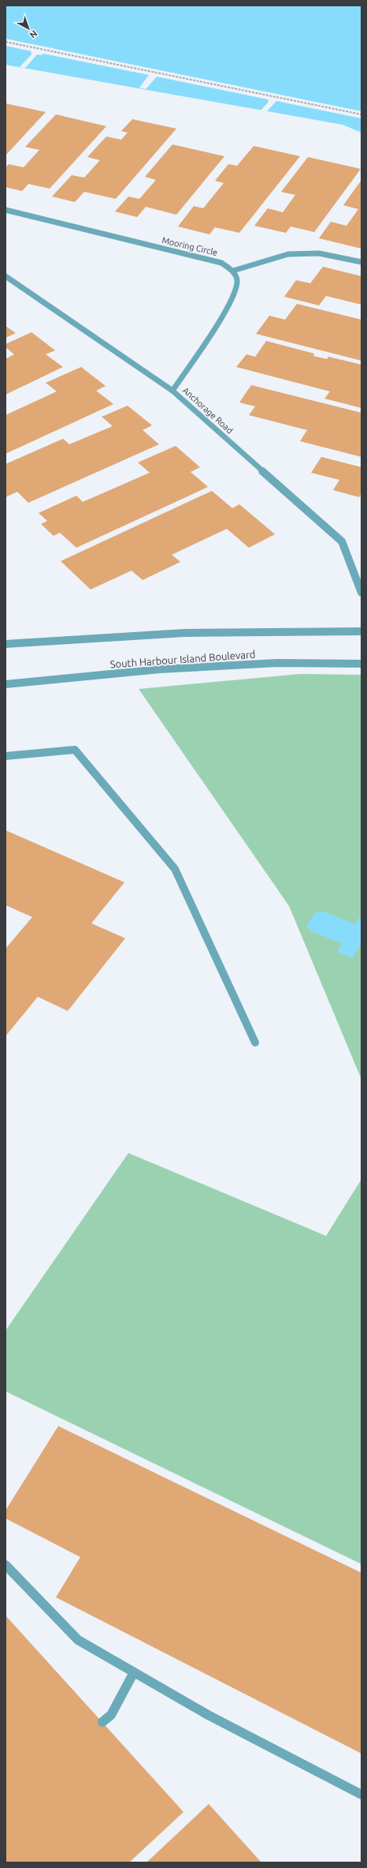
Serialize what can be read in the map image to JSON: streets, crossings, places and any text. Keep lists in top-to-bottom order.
{
  "streets": {
    "street": ["Mooring Circle", "Anchorage Road", "South Harbour Island Boulevard"]
  },
  "north": "bottom right"
}
